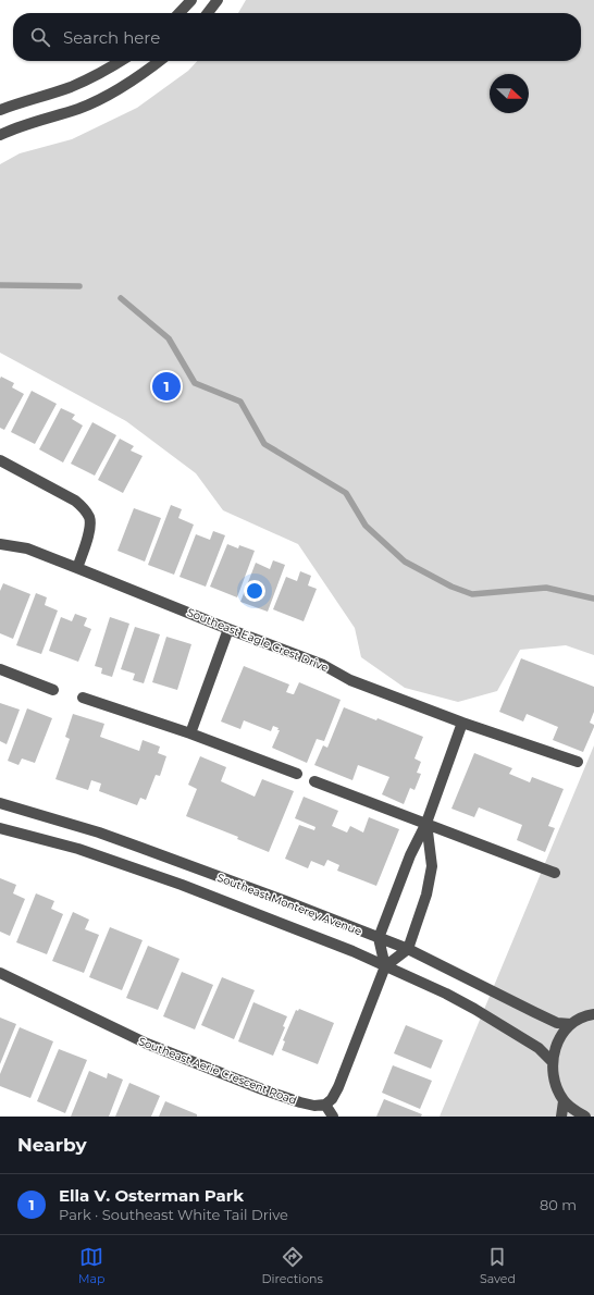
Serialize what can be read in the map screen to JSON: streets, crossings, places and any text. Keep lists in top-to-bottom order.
{
  "streets": {
    "street": ["Southeast Eagle Crest Drive", "Southeast Monterey Avenue", "Southeast Aerie Crescent Road"]
  },
  "north": "right",
  "page": {
    "search": "Search here",
    "pins": "1",
    "heading": "Nearby",
    "list": [
      {
        "mark": "1",
        "name": "Ella V. Osterman Park",
        "note": "Park · Southeast White Tail Drive",
        "value": "80 m"
      }
    ],
    "nav": ["Map", "Directions", "Saved"]
  }
}
